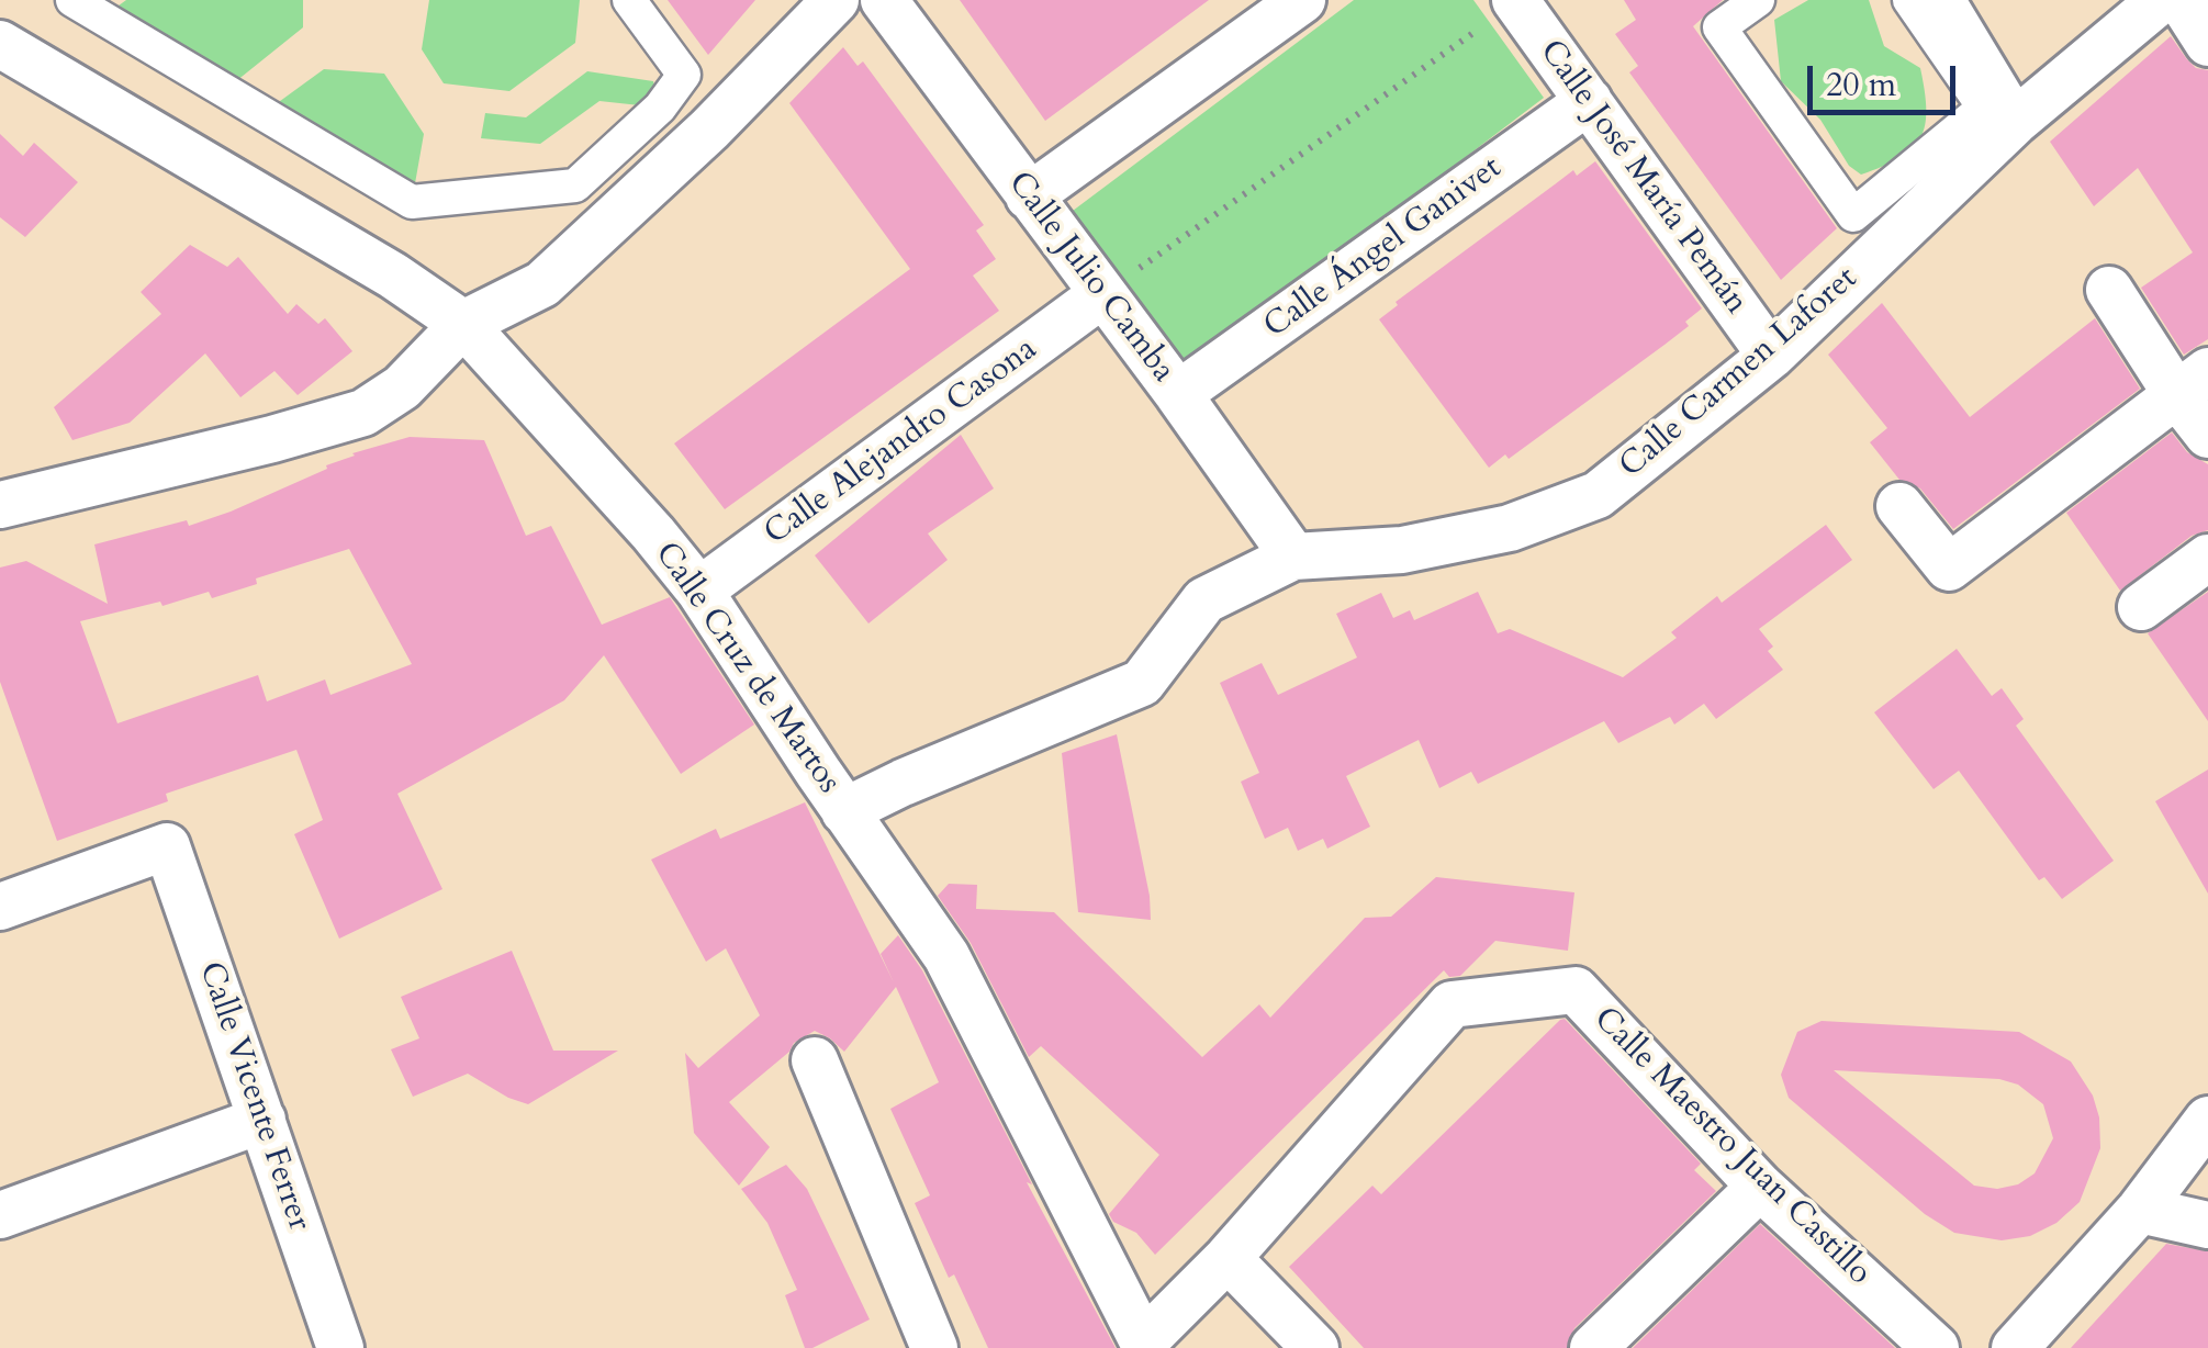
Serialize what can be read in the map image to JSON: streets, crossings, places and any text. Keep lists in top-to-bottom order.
{
  "streets": {
    "street": [
      "Calle José María Pemán",
      "Calle Ángel Ganivet",
      "Calle Julio Camba",
      "Calle Carmen Laforet",
      "Calle Alejandro Casona",
      "Calle Cruz de Martos",
      "Calle Vicente Ferrer",
      "Calle Maestro Juan Castillo"
    ]
  },
  "crossings": [
    ["Calle José María Pemán", "Calle Ángel Ganivet"],
    ["Calle José María Pemán", "Calle Carmen Laforet"],
    ["Calle Ángel Ganivet", "Calle Julio Camba"],
    ["Calle Julio Camba", "Calle Carmen Laforet"],
    ["Calle Julio Camba", "Calle Alejandro Casona"],
    ["Calle Carmen Laforet", "Calle Cruz de Martos"],
    ["Calle Alejandro Casona", "Calle Cruz de Martos"]
  ],
  "scale_bar": "20 m"
}
